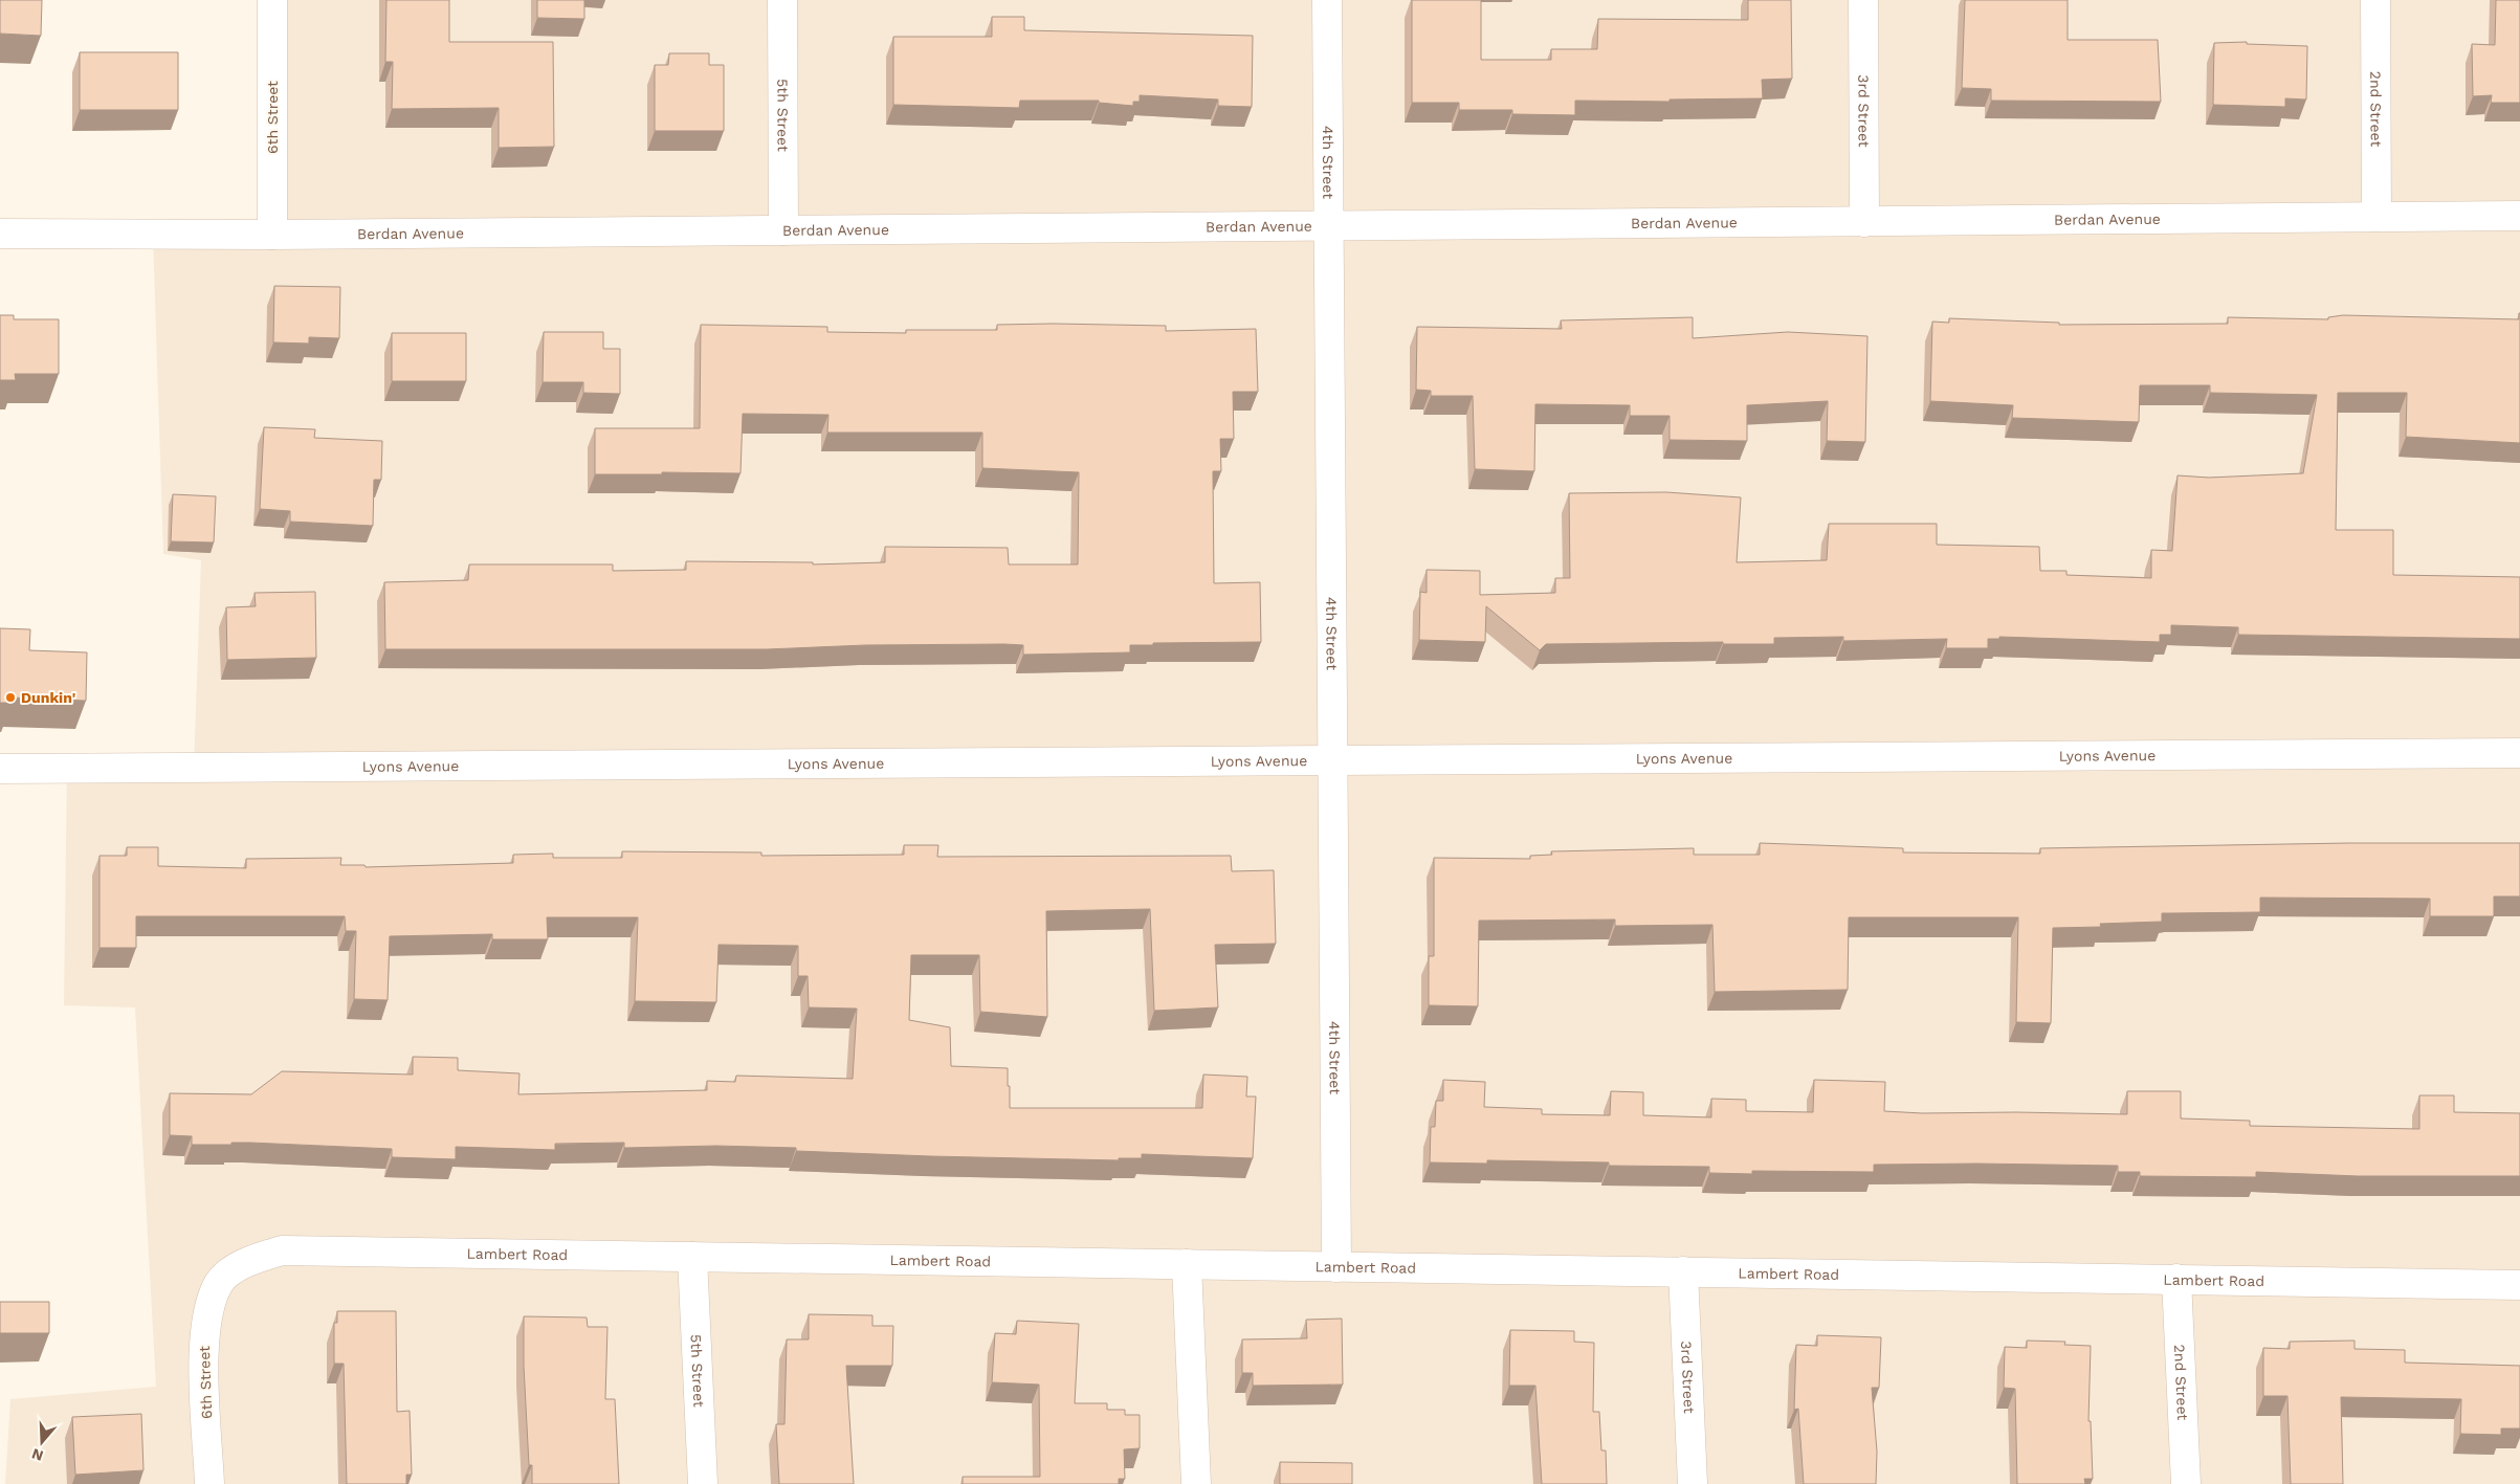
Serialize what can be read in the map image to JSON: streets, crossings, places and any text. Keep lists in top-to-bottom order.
{
  "streets": {
    "street": [
      "2nd Street",
      "3rd Street",
      "5th Street",
      "6th Street",
      "4th Street",
      "Berdan Avenue",
      "Lyons Avenue",
      "Lambert Road"
    ]
  },
  "crossings": [
    ["2nd Street", "Berdan Avenue"],
    ["2nd Street", "Lambert Road"],
    ["3rd Street", "Berdan Avenue"],
    ["3rd Street", "Lambert Road"],
    ["5th Street", "Berdan Avenue"],
    ["5th Street", "Lambert Road"],
    ["6th Street", "Berdan Avenue"],
    ["6th Street", "Lambert Road"],
    ["4th Street", "Berdan Avenue"],
    ["4th Street", "Lyons Avenue"],
    ["4th Street", "Lambert Road"]
  ],
  "places": ["Dunkin'"],
  "north": "bottom"
}
